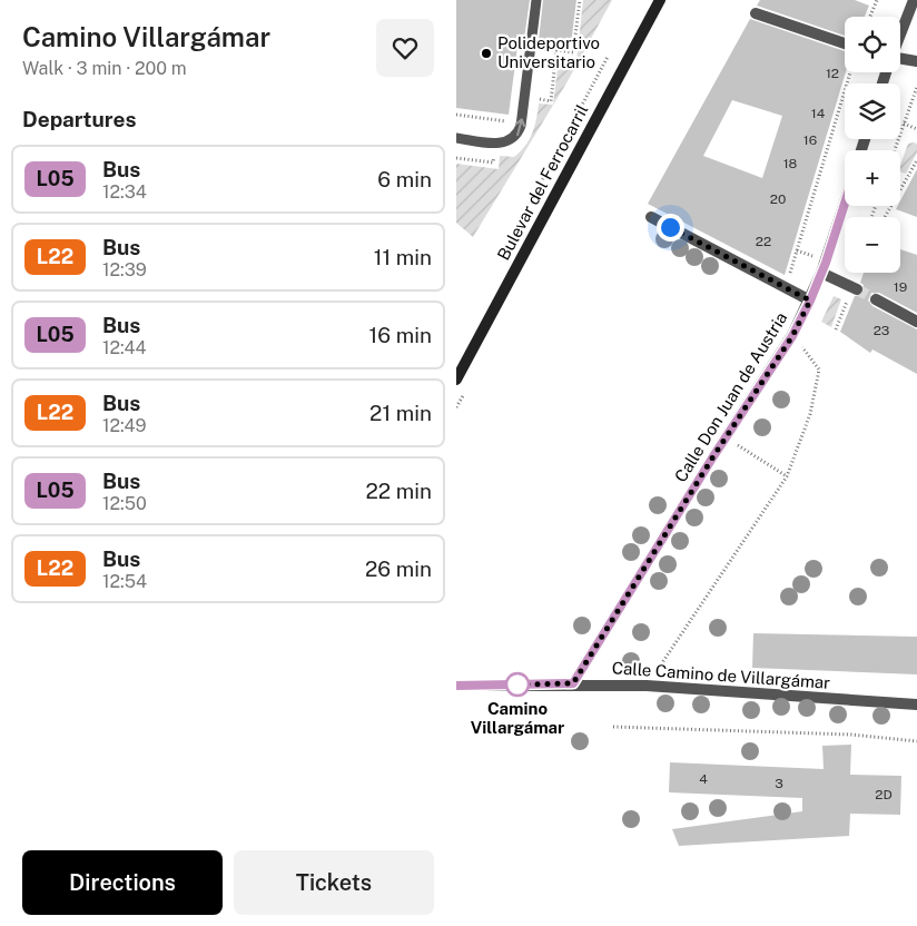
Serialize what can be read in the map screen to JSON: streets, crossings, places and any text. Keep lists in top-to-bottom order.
{
  "streets": {
    "main road": ["Bulevar del Ferrocarril"],
    "street": ["Calle Don Juan de Austria", "Calle Camino de Villargámar"]
  },
  "crossings": [
    ["Calle Don Juan de Austria", "Calle Camino de Villargámar"]
  ],
  "places": ["Polideportivo Universitario", "Camino Villargámar"],
  "lines": ["bus line L05"],
  "house_numbers": [
    "12",
    "14",
    "16",
    "18",
    "20",
    "22",
    "19",
    "23",
    "4",
    "3",
    "2D"
  ],
  "page": {
    "heading": [
      ["Camino Villargámar", "Walk · 3 min · 200 m"],
      "Departures"
    ],
    "map_buttons": ["+", "−"],
    "list": [
      {
        "mark": "L05",
        "name": "Bus",
        "note": "12:34",
        "value": "6 min"
      },
      {
        "mark": "L22",
        "name": "Bus",
        "note": "12:39",
        "value": "11 min"
      },
      {
        "mark": "L05",
        "name": "Bus",
        "note": "12:44",
        "value": "16 min"
      },
      {
        "mark": "L22",
        "name": "Bus",
        "note": "12:49",
        "value": "21 min"
      },
      {
        "mark": "L05",
        "name": "Bus",
        "note": "12:50",
        "value": "22 min"
      },
      {
        "mark": "L22",
        "name": "Bus",
        "note": "12:54",
        "value": "26 min"
      }
    ],
    "buttons": ["Directions", "Tickets"]
  }
}
